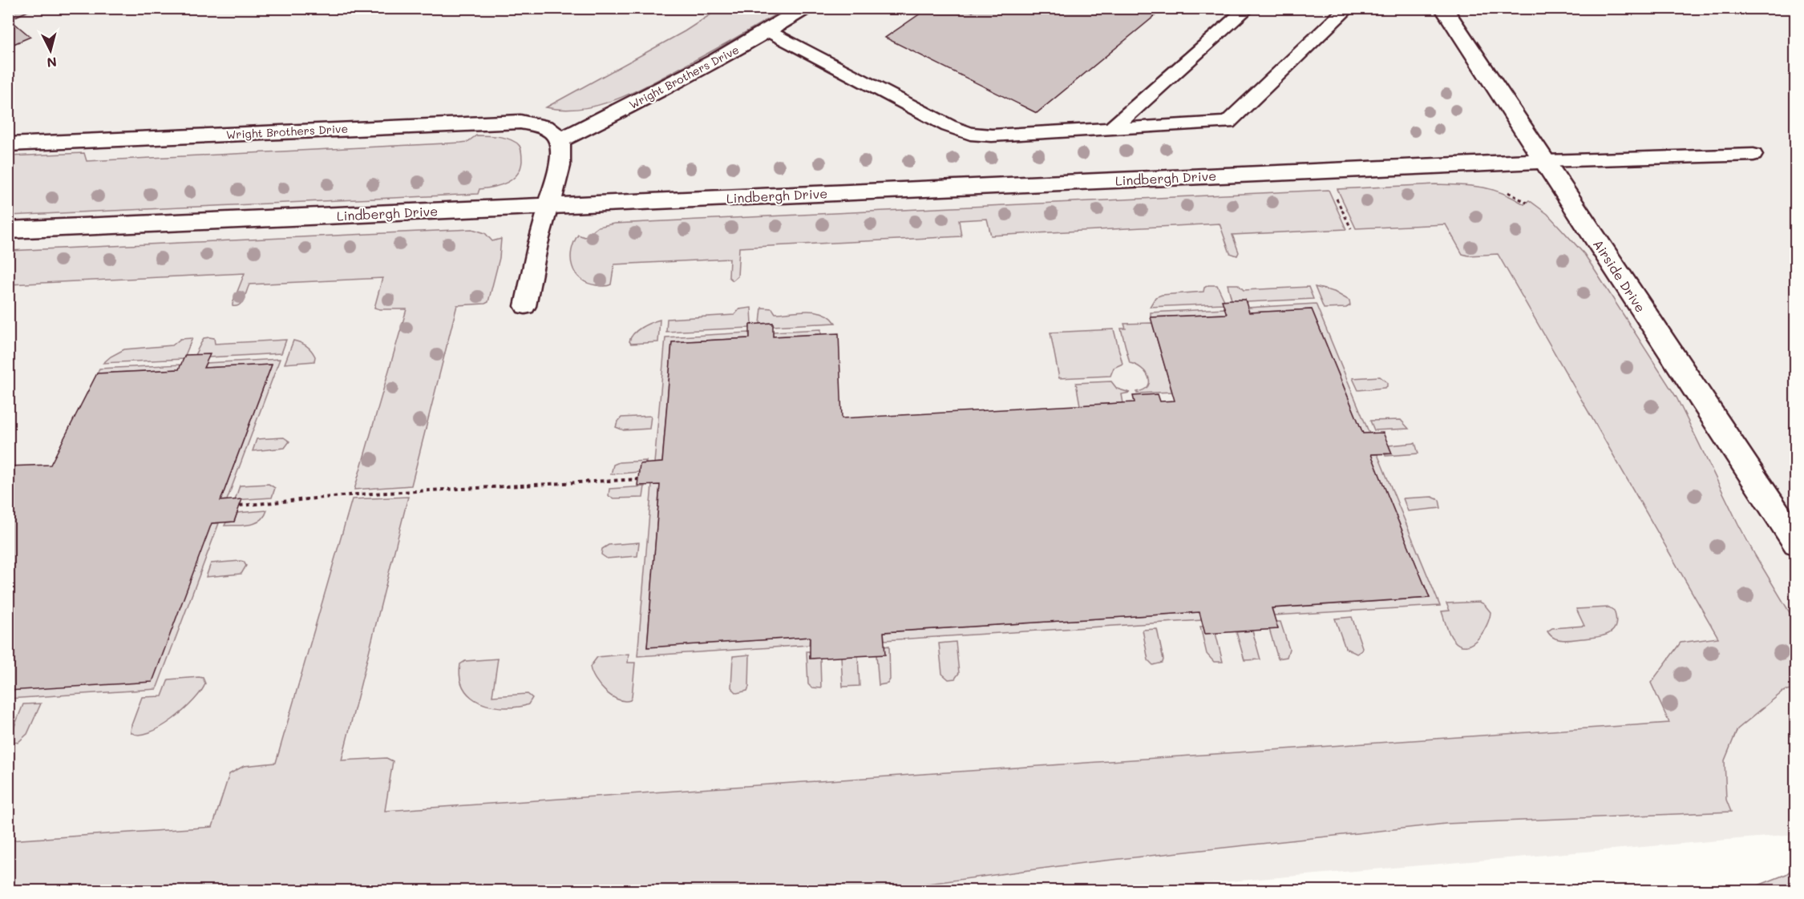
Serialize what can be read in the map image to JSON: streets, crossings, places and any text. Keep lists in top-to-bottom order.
{
  "streets": {
    "street": ["Wright Brothers Drive", "Lindbergh Drive", "Airside Drive"]
  },
  "crossings": [
    ["Lindbergh Drive", "Airside Drive"]
  ],
  "north": "bottom"
}
